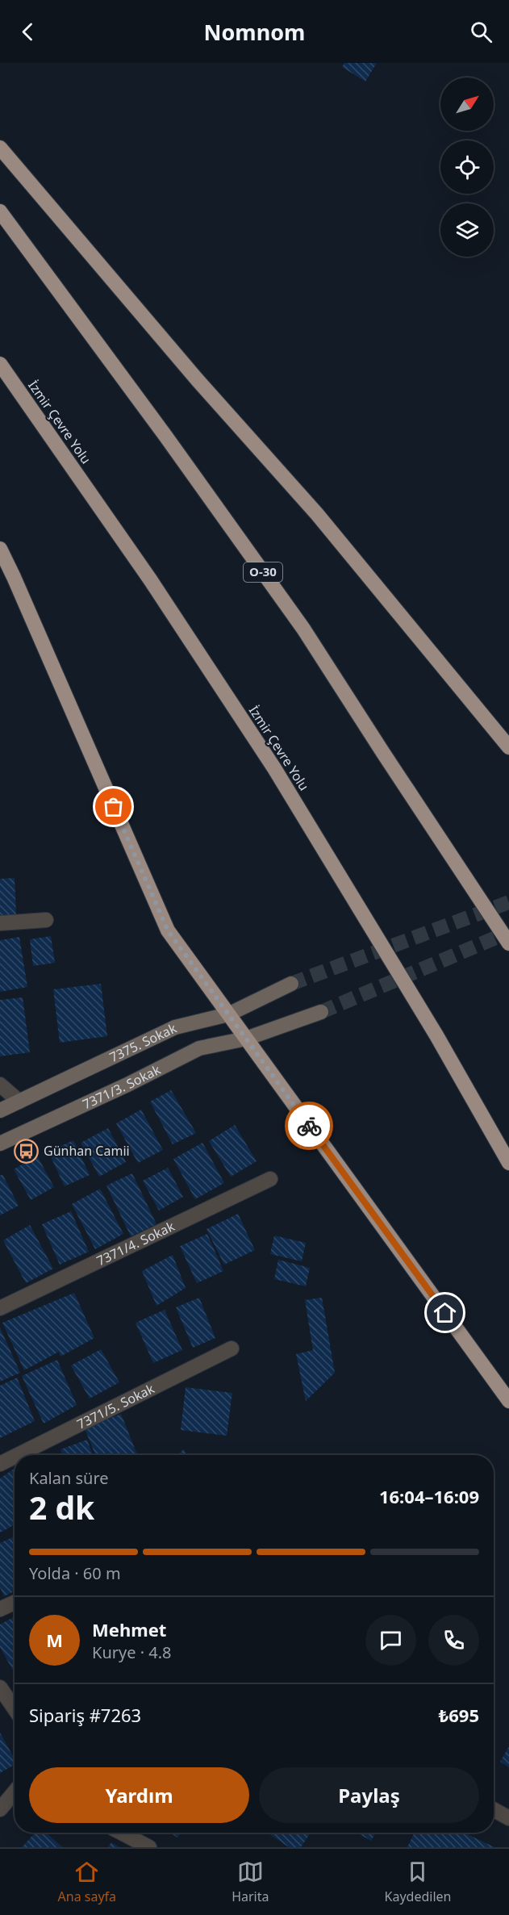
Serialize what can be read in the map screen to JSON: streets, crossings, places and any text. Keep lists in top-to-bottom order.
{
  "streets": {
    "highway": ["İzmir Çevre Yolu", "O-30"],
    "street": [
      "7375. Sokak",
      "7371/3. Sokak",
      "7371/4. Sokak",
      "7371/5. Sokak"
    ]
  },
  "places": {
    "bus stop": ["Günhan Camii"]
  },
  "north": "top right",
  "page": {
    "header": "Nomnom",
    "heading": ["2 dk", "Kalan süre", "16:04–16:09"],
    "panel": [
      "Mehmet",
      "Kurye · 4.8",
      "Sipariş #7263",
      "₺695"
    ],
    "bar": "Yolda · 60 m",
    "round": "M",
    "buttons": ["Yardım", "Paylaş"],
    "tabs": ["Ana sayfa", "Harita", "Kaydedilen"]
  }
}
